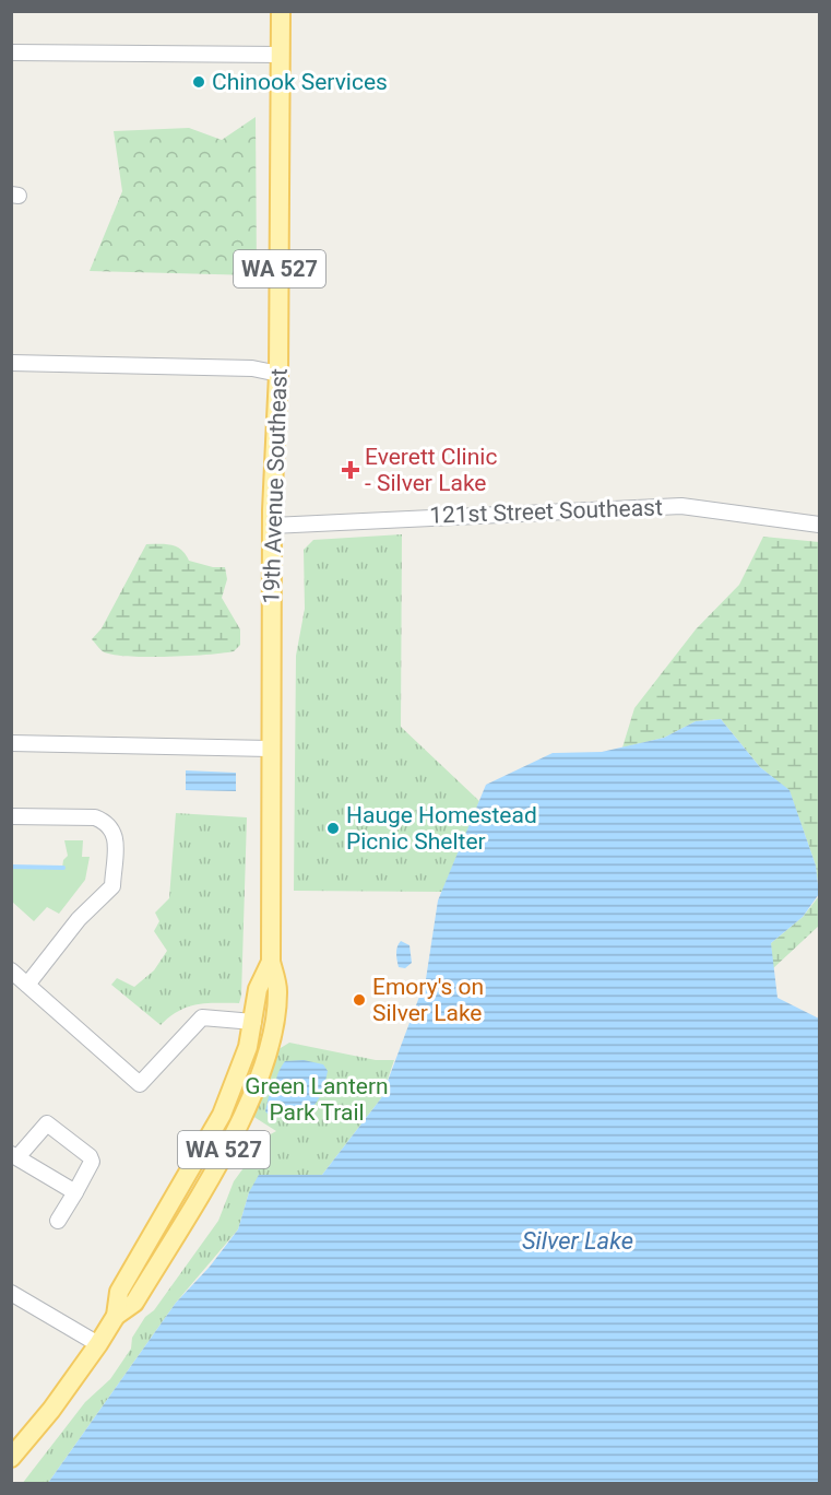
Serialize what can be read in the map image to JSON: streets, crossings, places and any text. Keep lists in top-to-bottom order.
{
  "streets": {
    "main road": ["WA 527", "19th Avenue Southeast"],
    "street": ["121st Street Southeast"]
  },
  "crossings": [
    ["19th Avenue Southeast", "121st Street Southeast"]
  ],
  "water": ["Silver Lake"],
  "parks": ["Green Lantern Park Trail"],
  "places": {
    "other": ["Chinook Services", "Hauge Homestead Picnic Shelter", "Emory's on Silver Lake"],
    "health": ["Everett Clinic - Silver Lake"]
  }
}
